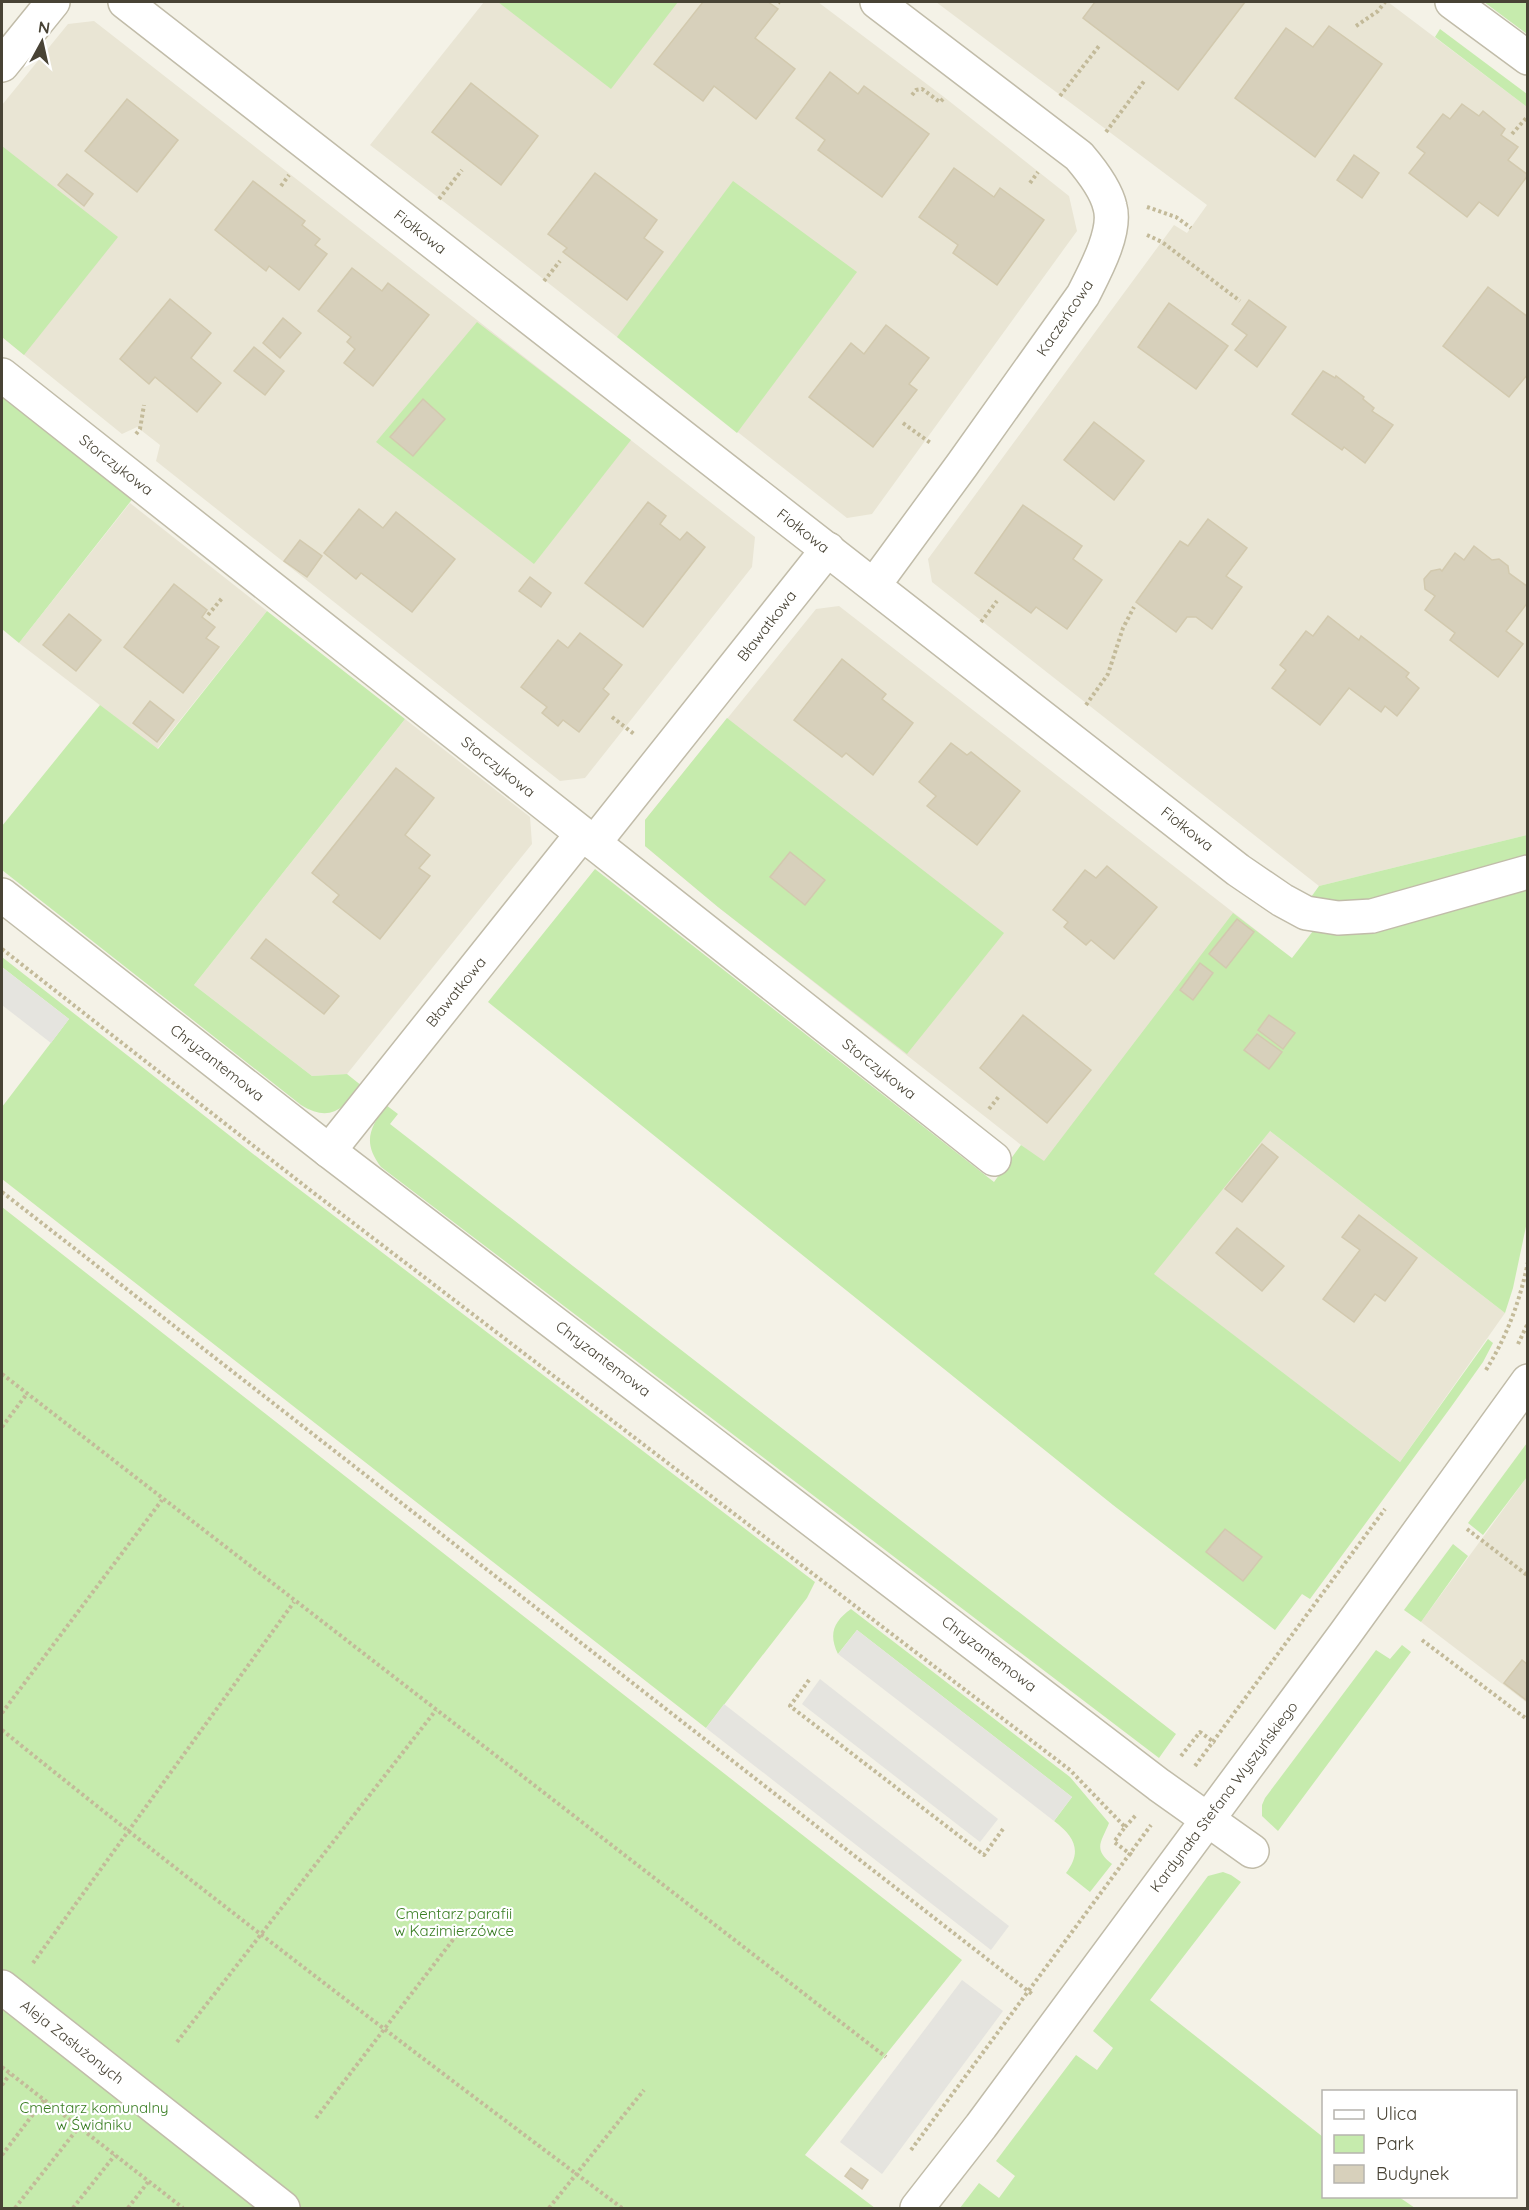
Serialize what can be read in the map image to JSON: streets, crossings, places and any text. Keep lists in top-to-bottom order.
{
  "streets": {
    "street": [
      "Fiołkowa",
      "Kaczeńcowa",
      "Storczykowa",
      "Bławatkowa",
      "Chryzantemowa",
      "Kardynała Stefana Wyszyńskiego",
      "Aleja Zasłużonych"
    ]
  },
  "crossings": [
    ["Fiołkowa", "Kaczeńcowa"],
    ["Fiołkowa", "Bławatkowa"],
    ["Storczykowa", "Bławatkowa"],
    ["Bławatkowa", "Chryzantemowa"],
    ["Chryzantemowa", "Kardynała Stefana Wyszyńskiego"]
  ],
  "parks": ["Cmentarz parafii w Kazimierzówce", "Cmentarz komunalny w Świdniku"],
  "legend": ["Ulica", "Park", "Budynek"],
  "north": "top"
}
